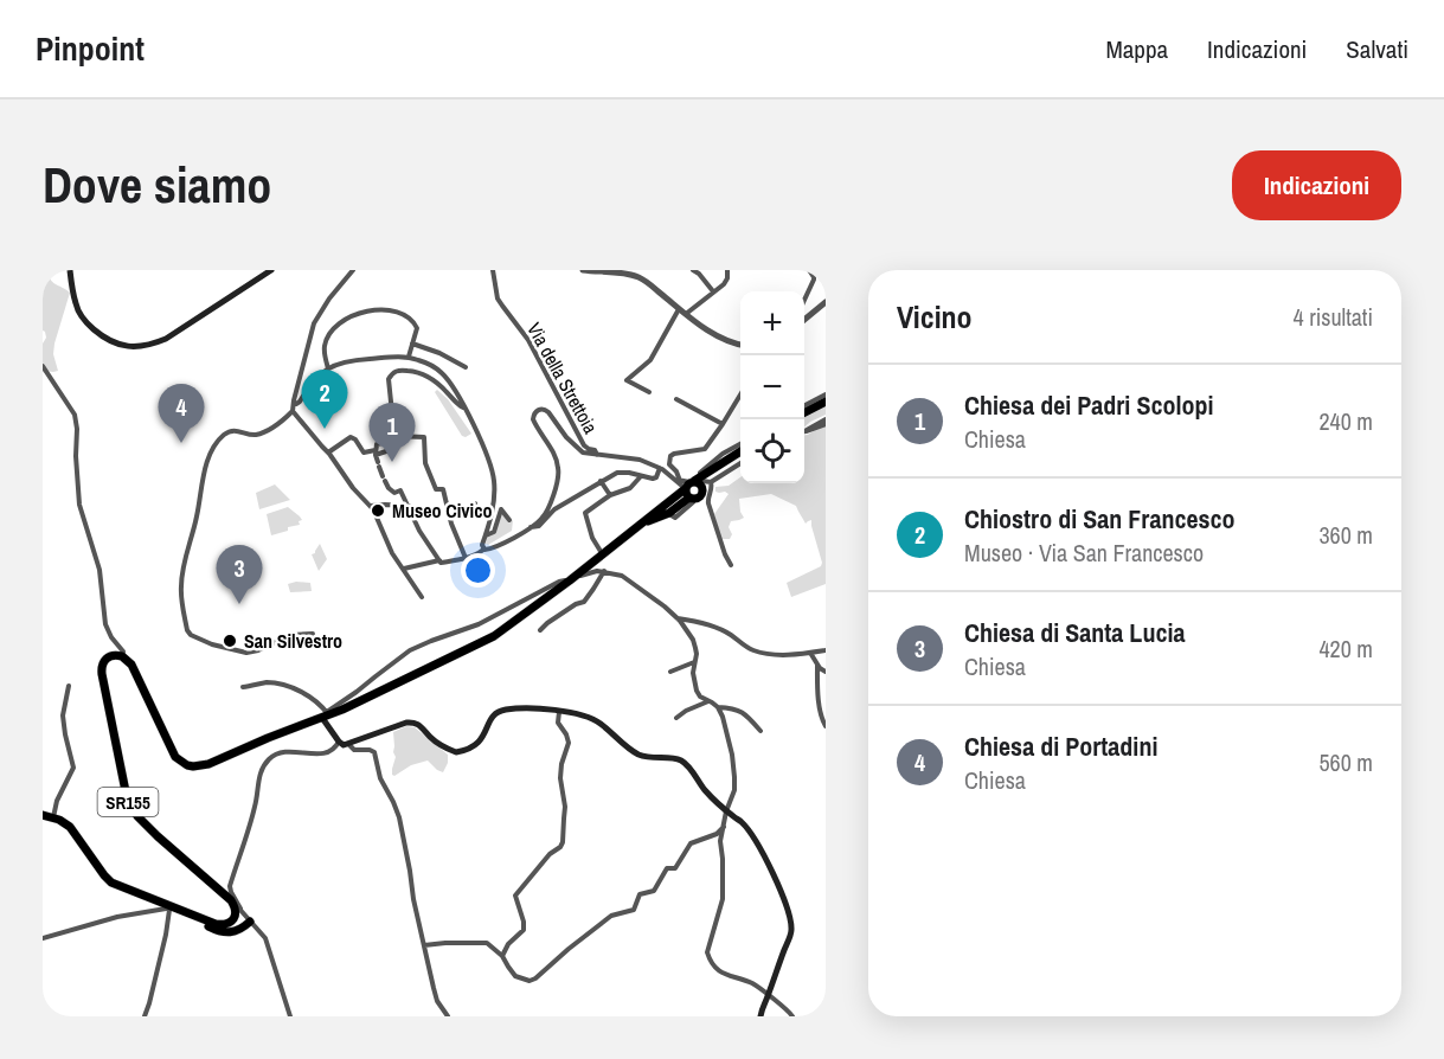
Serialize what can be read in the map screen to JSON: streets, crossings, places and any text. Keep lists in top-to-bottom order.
{
  "streets": {
    "main road": ["SR155"],
    "street": ["Via della Strettoia"]
  },
  "places": ["Museo Civico", "San Silvestro"],
  "page": {
    "header": "Pinpoint",
    "nav": ["Mappa", "Indicazioni", "Salvati"],
    "buttons": "Indicazioni",
    "title": "Dove siamo",
    "heading": ["Vicino", "4 risultati"],
    "map_buttons": ["+", "−"],
    "list": [
      {
        "mark": "1",
        "name": "Chiesa dei Padri Scolopi",
        "note": "Chiesa",
        "value": "240 m"
      },
      {
        "mark": "2",
        "name": "Chiostro di San Francesco",
        "note": "Museo · Via San Francesco",
        "value": "360 m"
      },
      {
        "mark": "3",
        "name": "Chiesa di Santa Lucia",
        "note": "Chiesa",
        "value": "420 m"
      },
      {
        "mark": "4",
        "name": "Chiesa di Portadini",
        "note": "Chiesa",
        "value": "560 m"
      }
    ],
    "pins": [
      "2",
      "4",
      "1",
      "3"
    ]
  }
}
